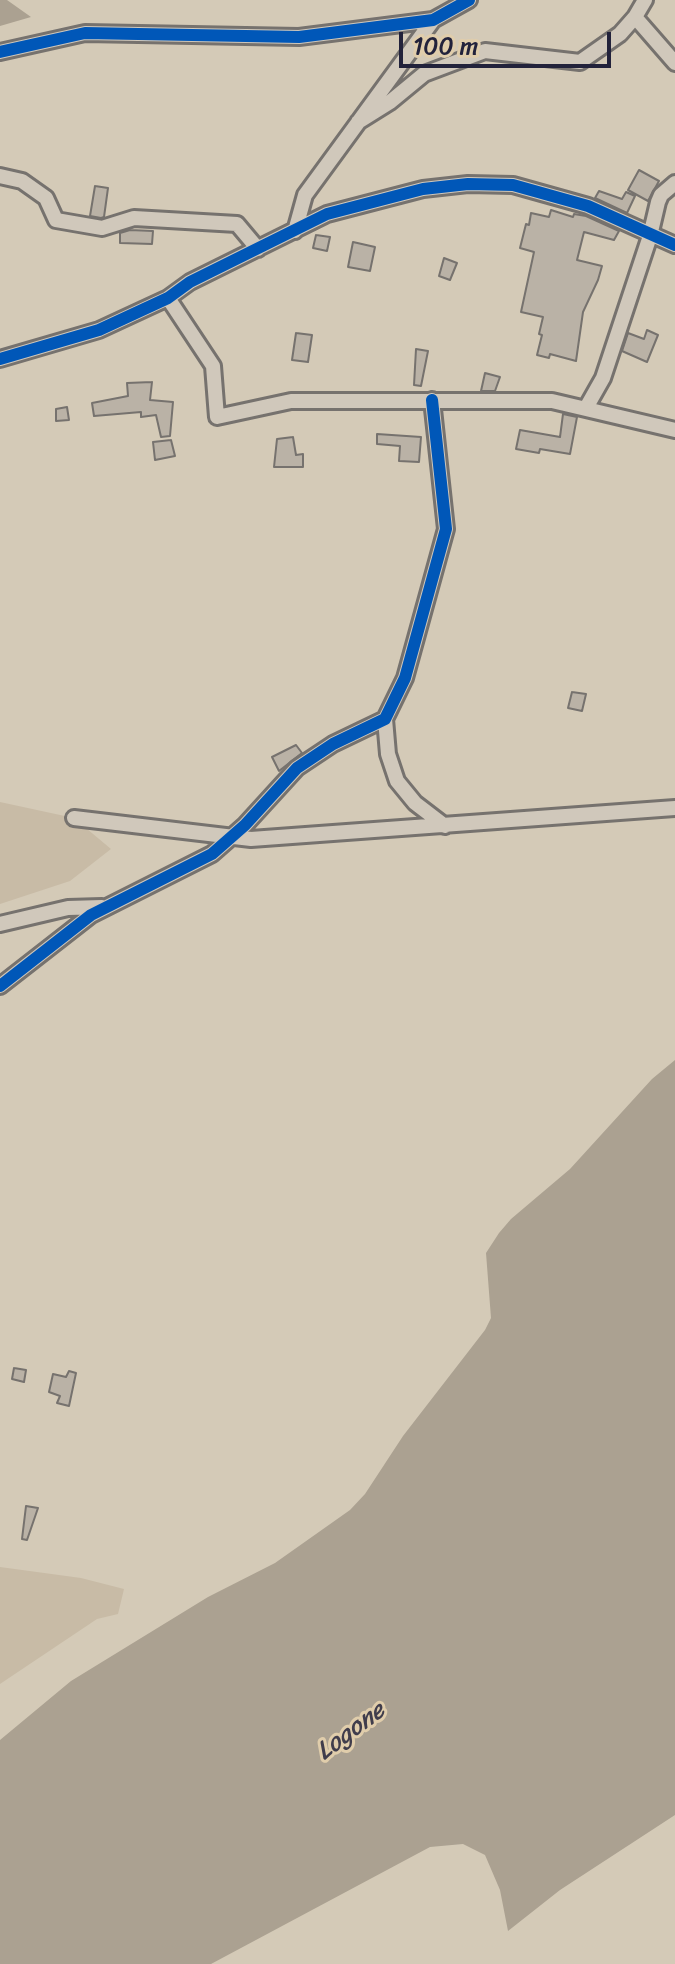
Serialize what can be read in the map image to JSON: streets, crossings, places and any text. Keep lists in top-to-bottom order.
{
  "water": ["Logone"],
  "scale_bar": "100 m"
}
